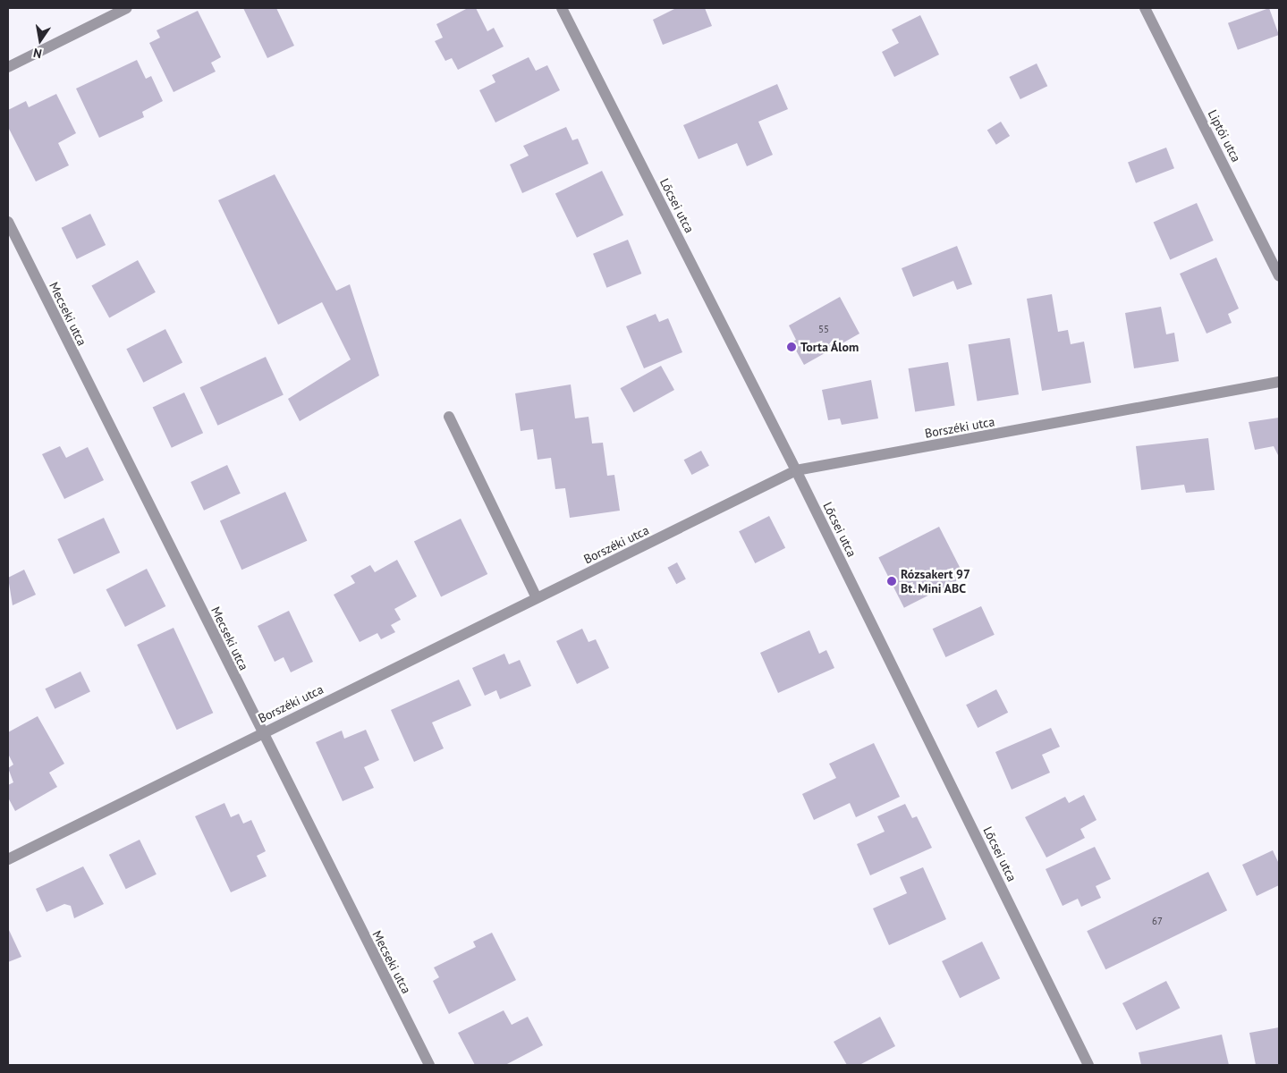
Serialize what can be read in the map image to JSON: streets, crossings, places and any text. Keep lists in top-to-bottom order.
{
  "streets": {
    "street": [
      "Liptói utca",
      "Lőcsei utca",
      "Mecseki utca",
      "Borszéki utca"
    ]
  },
  "crossings": [
    ["Lőcsei utca", "Borszéki utca"],
    ["Mecseki utca", "Borszéki utca"]
  ],
  "places": ["Torta Álom", "Rózsakert 97 Bt. Mini ABC"],
  "house_numbers": ["55", "67"],
  "north": "bottom"
}
